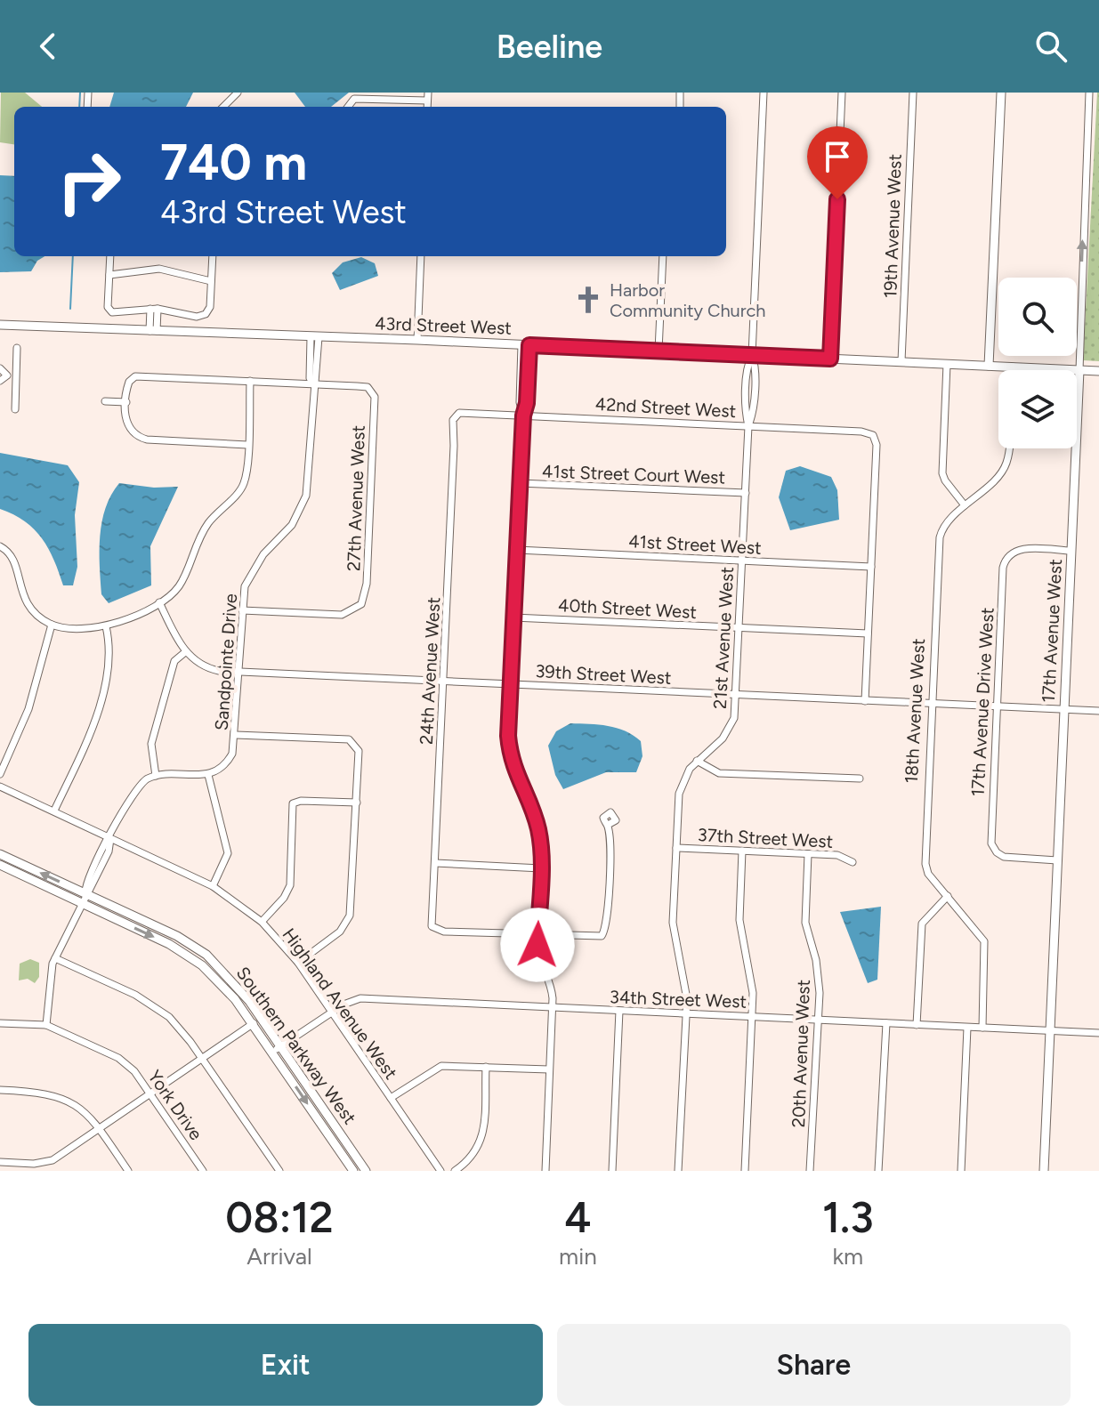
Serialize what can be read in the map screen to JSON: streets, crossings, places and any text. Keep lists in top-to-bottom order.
{
  "streets": {
    "street": [
      "19th Avenue West",
      "43rd Street West",
      "42nd Street West",
      "41st Street Court West",
      "27th Avenue West",
      "41st Street West",
      "40th Street West",
      "17th Avenue West",
      "21st Avenue West",
      "Sandpointe Drive",
      "24th Avenue West",
      "39th Street West",
      "17th Avenue Drive West",
      "18th Avenue West",
      "37th Street West",
      "34th Street West",
      "Highland Avenue West",
      "Southern Parkway West",
      "20th Avenue West",
      "York Drive"
    ]
  },
  "crossings": [
    ["19th Avenue West", "43rd Street West"],
    ["43rd Street West", "17th Avenue West"],
    ["43rd Street West", "21st Avenue West"],
    ["43rd Street West", "Sandpointe Drive"],
    ["42nd Street West", "41st Street West"],
    ["42nd Street West", "21st Avenue West"],
    ["42nd Street West", "24th Avenue West"],
    ["41st Street Court West", "21st Avenue West"],
    ["27th Avenue West", "Sandpointe Drive"],
    ["41st Street West", "21st Avenue West"],
    ["40th Street West", "21st Avenue West"],
    ["17th Avenue West", "39th Street West"],
    ["17th Avenue West", "17th Avenue Drive West"],
    ["17th Avenue West", "34th Street West"],
    ["21st Avenue West", "39th Street West"],
    ["21st Avenue West", "37th Street West"],
    ["21st Avenue West", "34th Street West"],
    ["Sandpointe Drive", "39th Street West"],
    ["24th Avenue West", "39th Street West"],
    ["39th Street West", "17th Avenue Drive West"],
    ["39th Street West", "18th Avenue West"],
    ["18th Avenue West", "34th Street West"],
    ["37th Street West", "20th Avenue West"],
    ["34th Street West", "Highland Avenue West"],
    ["34th Street West", "Southern Parkway West"],
    ["34th Street West", "20th Avenue West"]
  ],
  "places": {
    "church": ["Harbor Community Church"]
  },
  "page": {
    "header": "Beeline",
    "turn": ["740 m", "43rd Street West"],
    "eta": [
      "08:12",
      "Arrival",
      "4",
      "min",
      "1.3",
      "km"
    ],
    "buttons": ["Exit", "Share"]
  }
}
